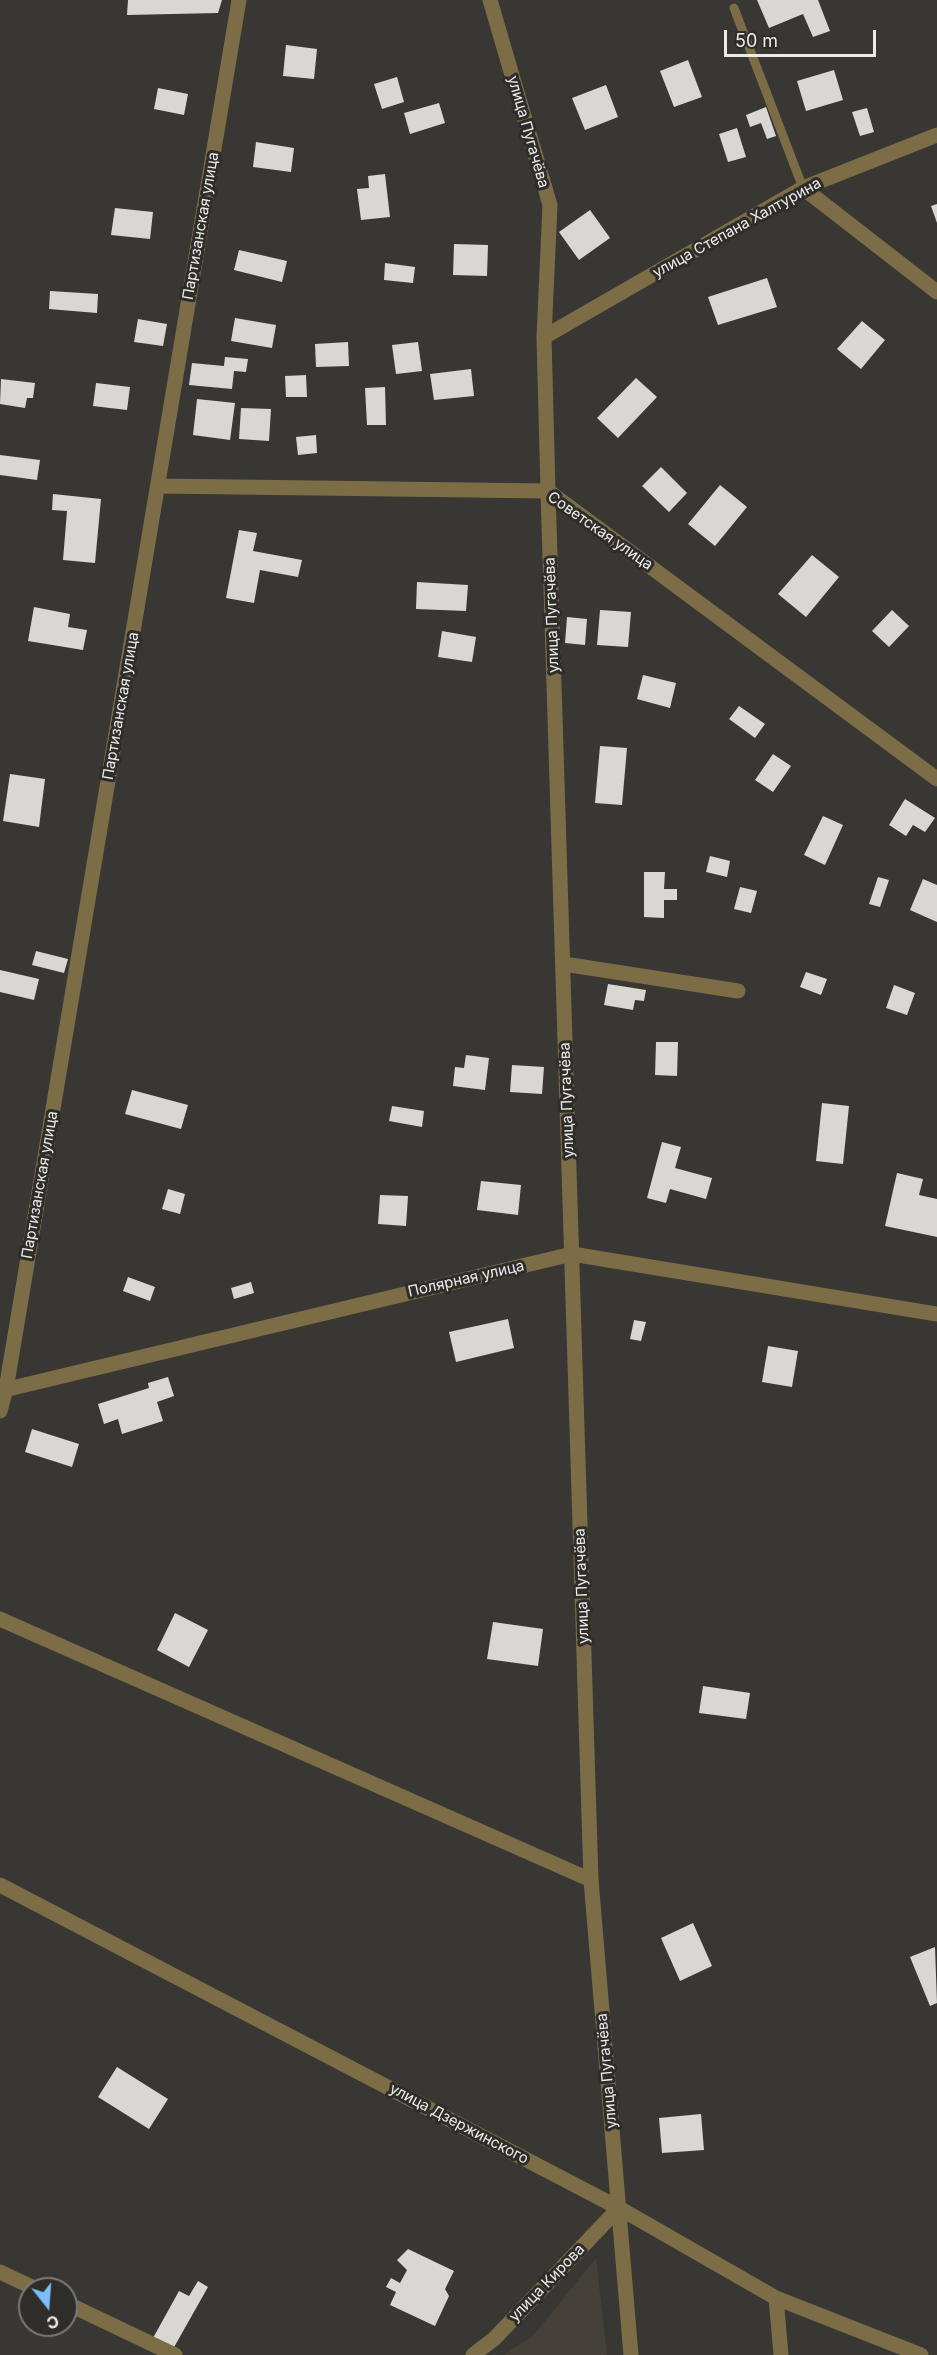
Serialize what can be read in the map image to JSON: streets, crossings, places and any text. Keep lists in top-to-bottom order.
{
  "streets": {
    "street": [
      "улица Пугачёва",
      "Партизанская улица",
      "улица Степана Халтурина",
      "Советская улица",
      "Полярная улица",
      "улица Дзержинского",
      "улица Кирова"
    ]
  },
  "crossings": [
    ["улица Пугачёва", "улица Степана Халтурина"],
    ["улица Пугачёва", "Советская улица"],
    ["улица Пугачёва", "Полярная улица"],
    ["улица Пугачёва", "улица Дзержинского"],
    ["улица Пугачёва", "улица Кирова"],
    ["Партизанская улица", "Советская улица"],
    ["Партизанская улица", "Полярная улица"],
    ["улица Дзержинского", "улица Кирова"]
  ],
  "scale_bar": "50 m",
  "north": "bottom"
}
